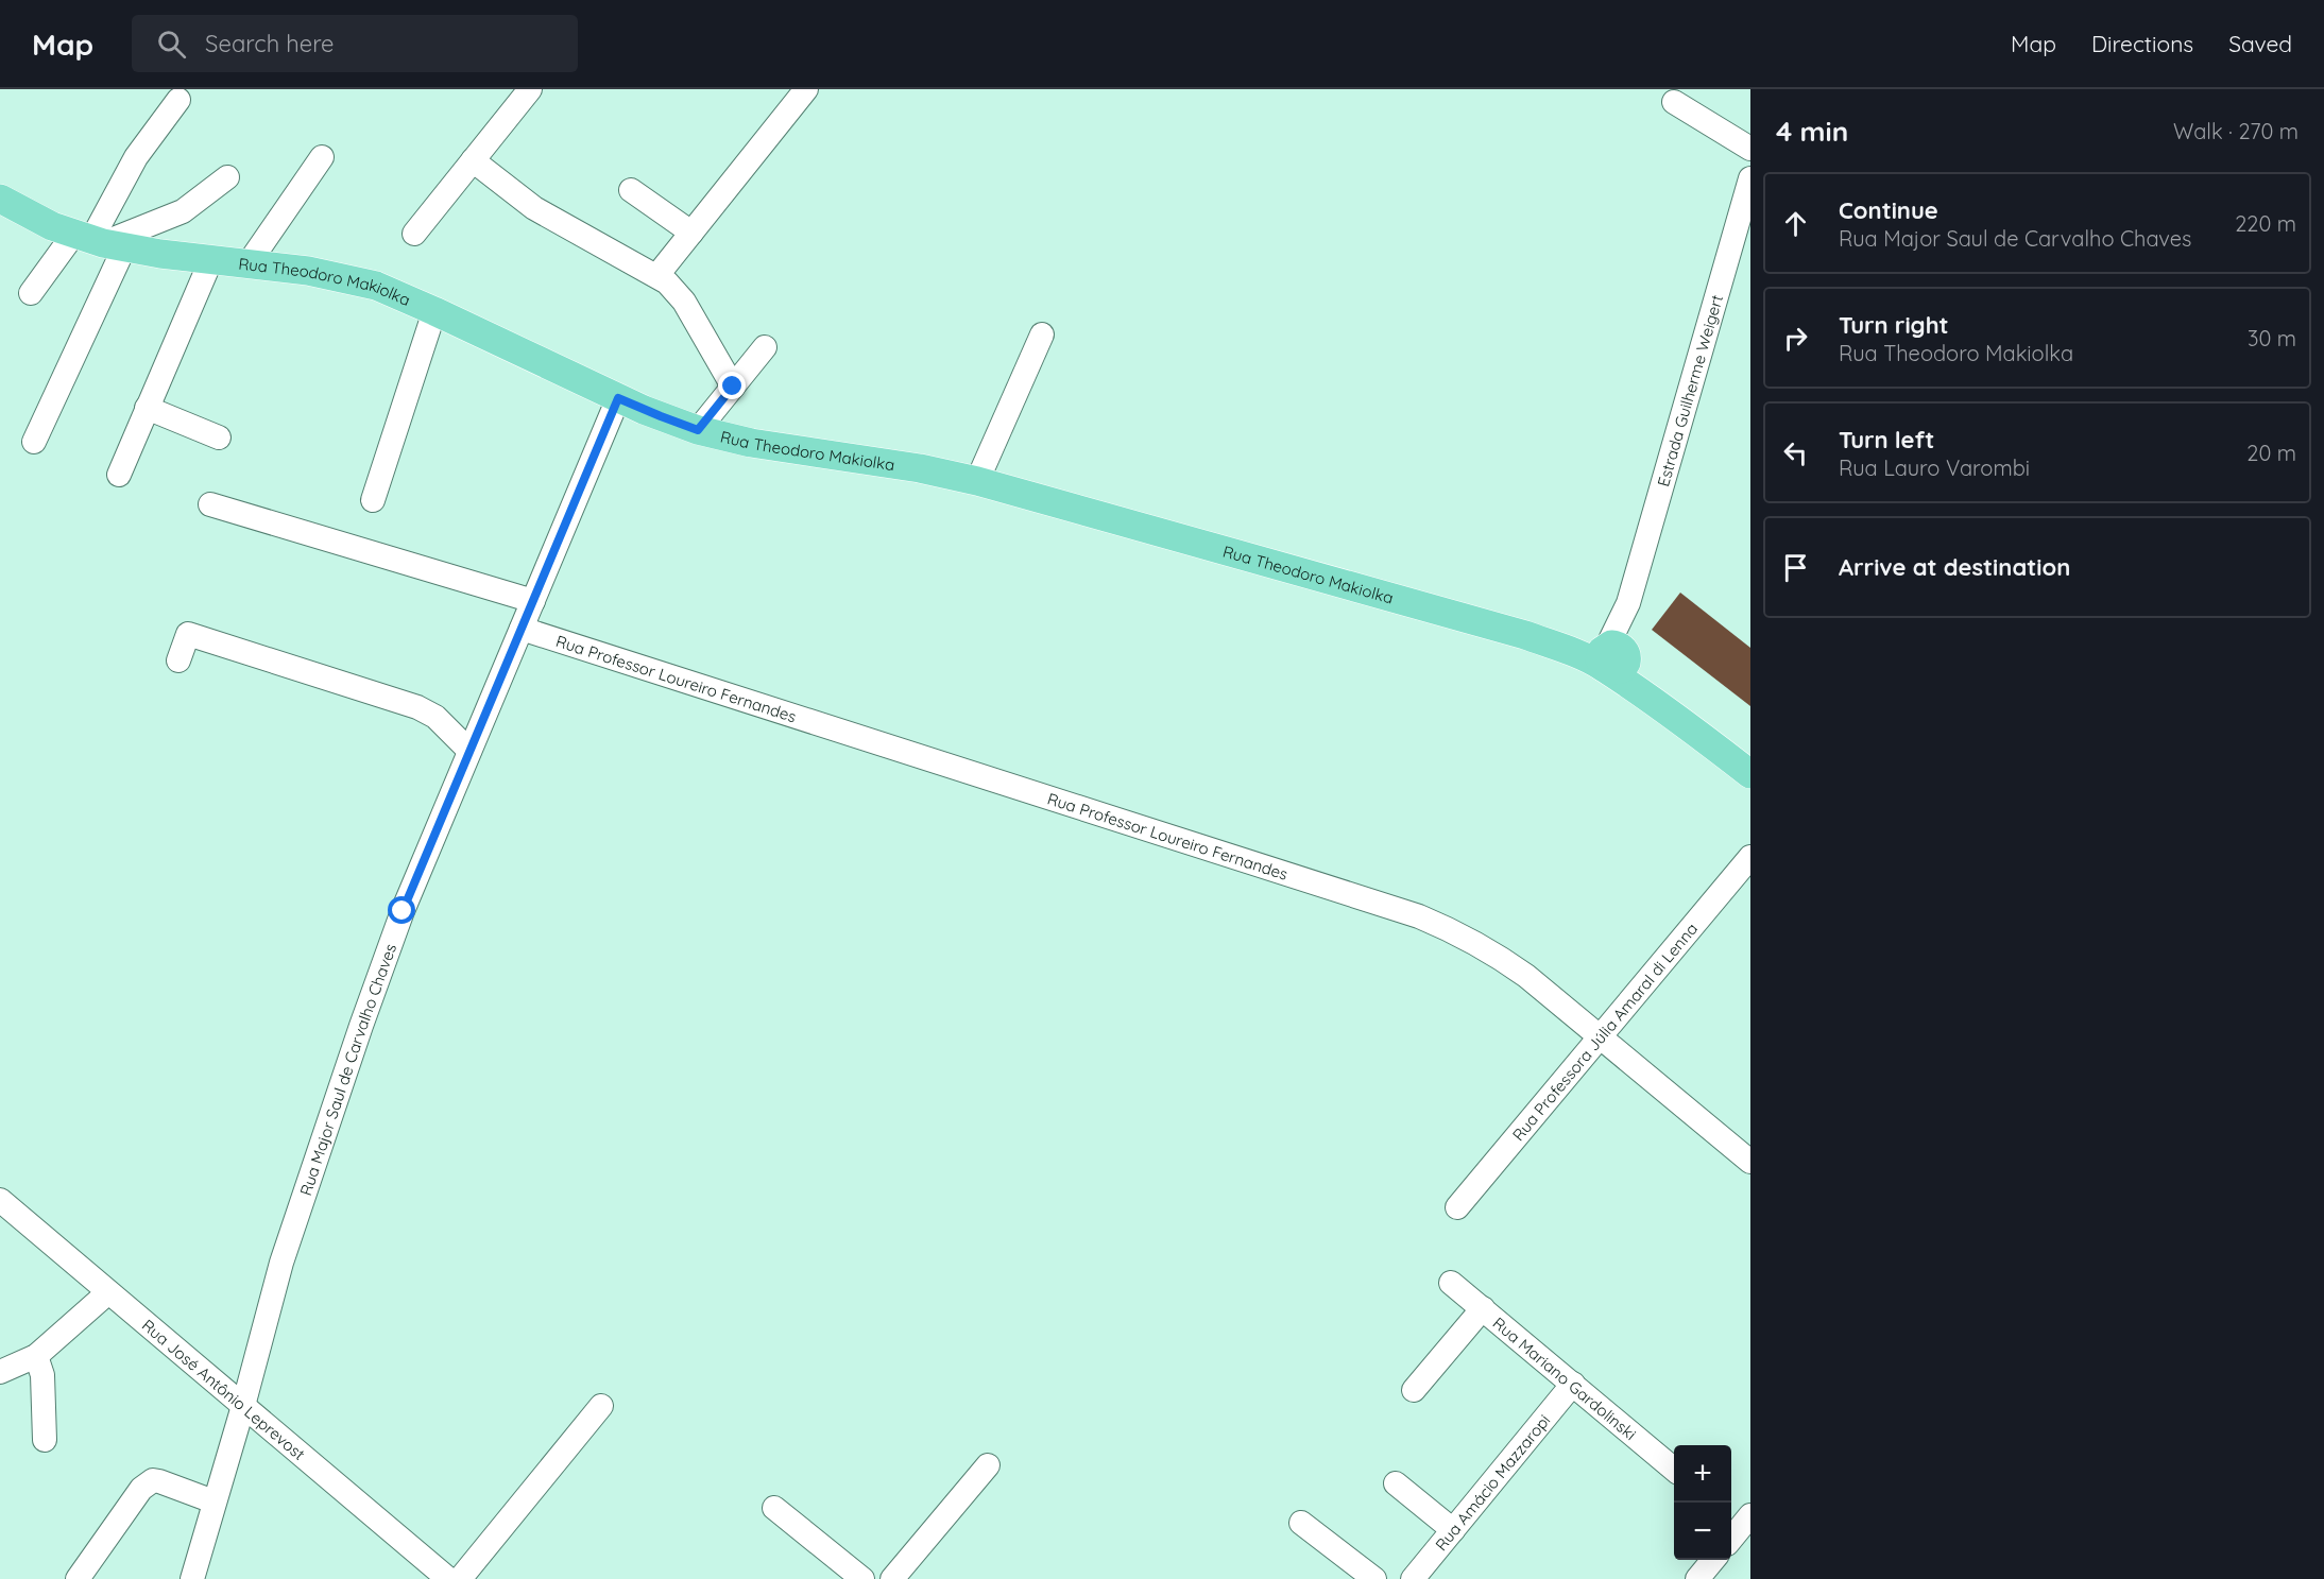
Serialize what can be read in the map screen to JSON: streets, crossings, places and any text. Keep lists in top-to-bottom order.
{
  "streets": {
    "main road": ["Rua Theodoro Makiolka"],
    "street": [
      "Estrada Guilherme Weigert",
      "Rua Professor Loureiro Fernandes",
      "Rua Professora Júlia Amaral di Lenna",
      "Rua Major Saul de Carvalho Chaves",
      "Rua Mariano Gardolinski",
      "Rua José Antônio Leprevost",
      "Rua Amácio Mazzaropi"
    ]
  },
  "crossings": [
    ["Rua Theodoro Makiolka", "Estrada Guilherme Weigert"],
    ["Rua Theodoro Makiolka", "Rua Major Saul de Carvalho Chaves"],
    ["Rua Professor Loureiro Fernandes", "Rua Professora Júlia Amaral di Lenna"],
    ["Rua Professor Loureiro Fernandes", "Rua Major Saul de Carvalho Chaves"],
    ["Rua Major Saul de Carvalho Chaves", "Rua José Antônio Leprevost"],
    ["Rua Mariano Gardolinski", "Rua Amácio Mazzaropi"]
  ],
  "page": {
    "header": "Map",
    "search": "Search here",
    "nav": ["Map", "Directions", "Saved"],
    "heading": ["4 min", "Walk · 270 m"],
    "list": [
      ["Continue", "Rua Major Saul de Carvalho Chaves", "220 m"],
      ["Turn right", "Rua Theodoro Makiolka", "30 m"],
      ["Turn left", "Rua Lauro Varombi", "20 m"],
      "Arrive at destination"
    ],
    "map_buttons": ["+", "−"]
  }
}
